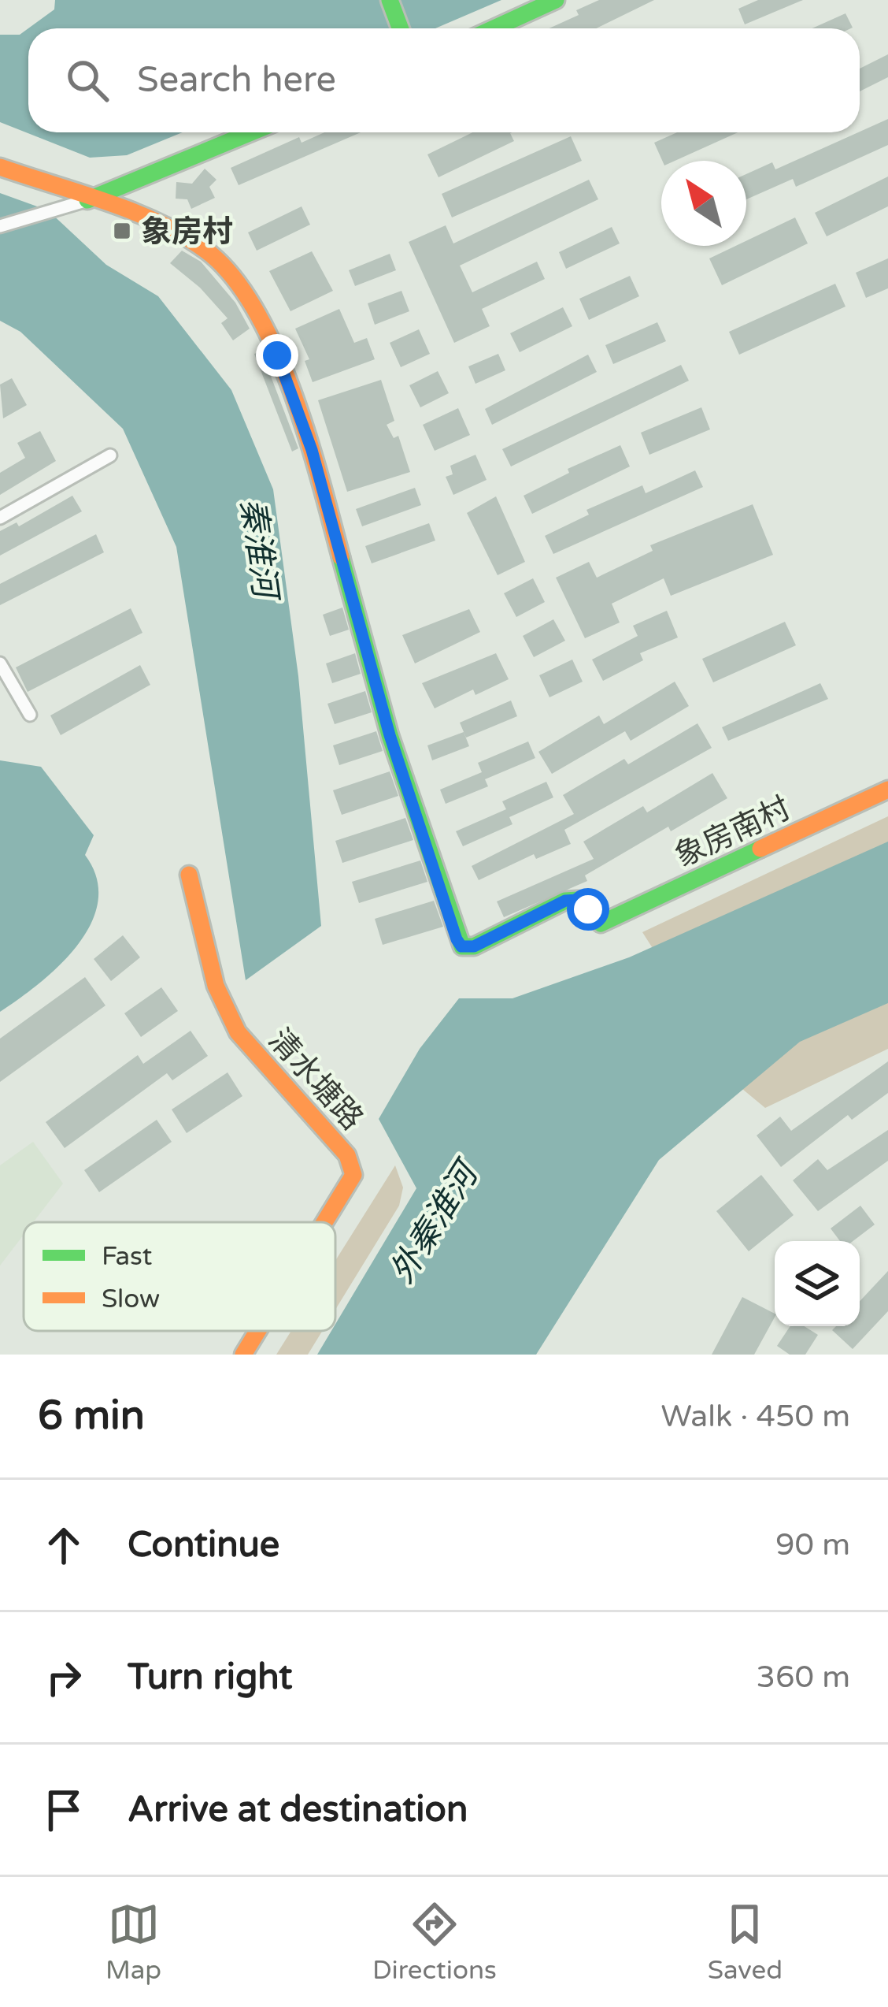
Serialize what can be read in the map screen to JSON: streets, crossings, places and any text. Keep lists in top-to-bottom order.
{
  "streets": {
    "street": ["象房南村", "清水塘路"]
  },
  "water": ["秦淮河", "外秦淮河"],
  "places": {
    "transit": ["象房村"]
  },
  "legend": ["Fast", "Slow"],
  "north": "top left",
  "page": {
    "search": "Search here",
    "heading": ["6 min", "Walk · 450 m"],
    "list": [
      ["Continue", "90 m"],
      ["Turn right", "360 m"],
      "Arrive at destination"
    ],
    "nav": ["Map", "Directions", "Saved"]
  }
}
